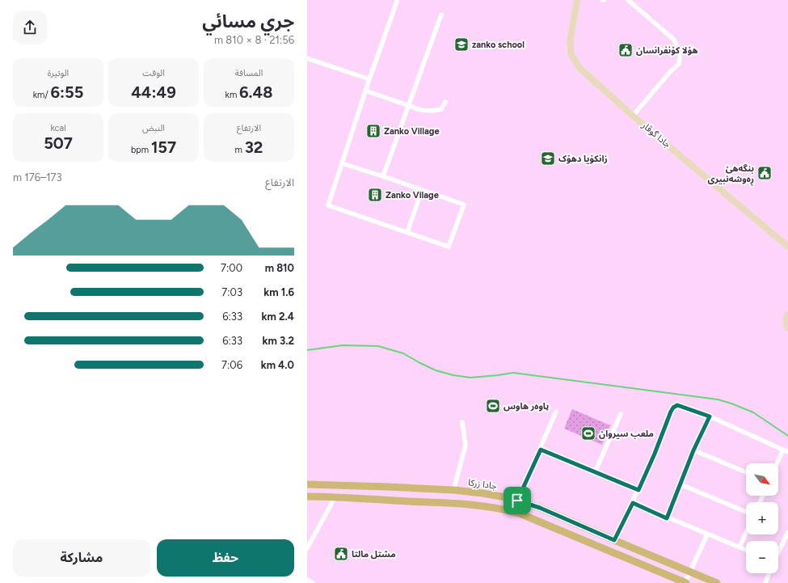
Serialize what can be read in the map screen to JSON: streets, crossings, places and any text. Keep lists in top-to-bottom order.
{
  "streets": {
    "main road": ["جادا زرکا"],
    "street": ["جادا گوڤار"]
  },
  "places": {
    "school or university": ["zanko school", "زانکۆیا دهۆک"],
    "public building": ["هۆلا كۆنفرانسان", "بنگه‌هێ ڕه‌وشه‌نبیرى", "مشتل مالتا"],
    "building": ["Zanko Village", "Zanko Vilage"],
    "sports": ["پاوەر هاوس", "ملعب سيروان"]
  },
  "north": "bottom right",
  "page": {
    "heading": ["جري مسائي", "21:56 · 8 × 810 m"],
    "stats": [
      ["المسافة", "6.48 km"],
      ["الوقت", "44:49"],
      ["الوتيرة", "6:55 /km"],
      ["الارتفاع", "32 m"],
      ["النبض", "157 bpm"],
      ["kcal", "507"]
    ],
    "chart": ["الارتفاع", "173–176 m"],
    "list": [
      {
        "name": "810 m",
        "note": "7:00"
      },
      {
        "name": "1.6 km",
        "note": "7:03"
      },
      {
        "name": "2.4 km",
        "note": "6:33"
      },
      {
        "name": "3.2 km",
        "note": "6:33"
      },
      {
        "name": "4.0 km",
        "note": "7:06"
      }
    ],
    "map_buttons": ["+", "−"],
    "buttons": ["حفظ", "مشاركة"]
  }
}
